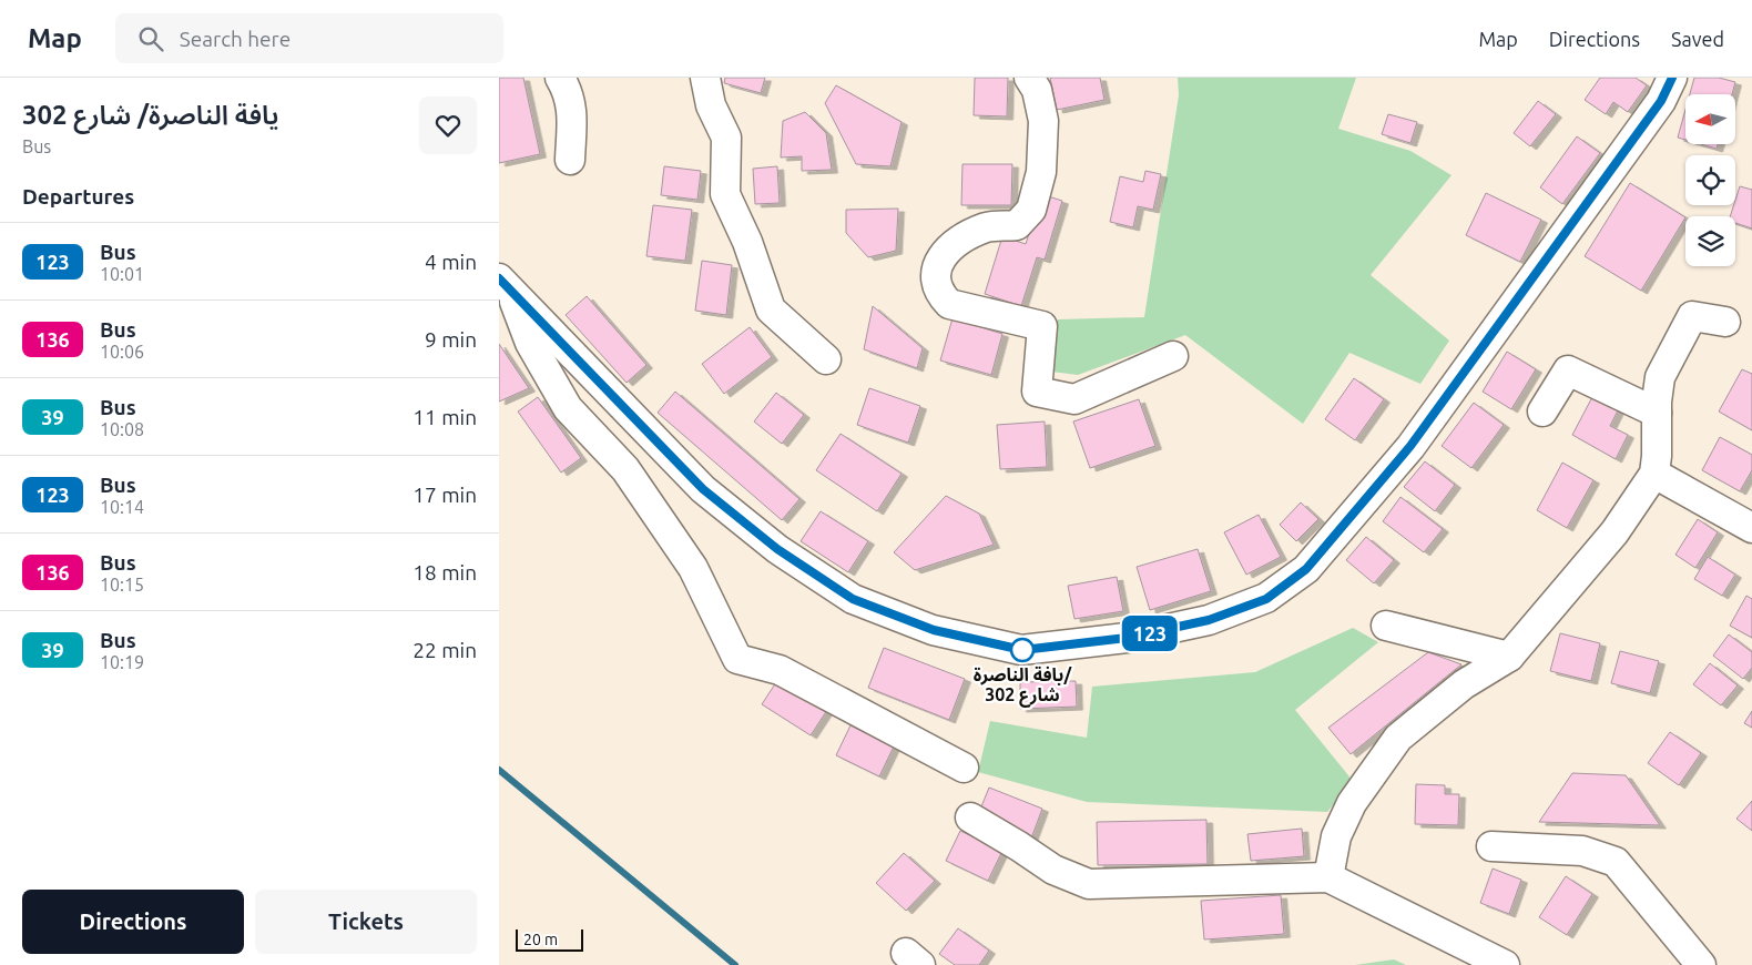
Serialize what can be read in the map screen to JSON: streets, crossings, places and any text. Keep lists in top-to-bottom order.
{
  "places": ["يافة الناصرة/ شارع 302"],
  "lines": ["bus line 123"],
  "scale_bar": "20 m",
  "north": "left",
  "page": {
    "header": "Map",
    "search": "Search here",
    "nav": ["Map", "Directions", "Saved"],
    "heading": [
      ["يافة الناصرة/ شارع 302", "Bus"],
      "Departures"
    ],
    "on_map": "123",
    "list": [
      {
        "mark": "123",
        "name": "Bus",
        "note": "10:01",
        "value": "4 min"
      },
      {
        "mark": "136",
        "name": "Bus",
        "note": "10:06",
        "value": "9 min"
      },
      {
        "mark": "39",
        "name": "Bus",
        "note": "10:08",
        "value": "11 min"
      },
      {
        "mark": "123",
        "name": "Bus",
        "note": "10:14",
        "value": "17 min"
      },
      {
        "mark": "136",
        "name": "Bus",
        "note": "10:15",
        "value": "18 min"
      },
      {
        "mark": "39",
        "name": "Bus",
        "note": "10:19",
        "value": "22 min"
      }
    ],
    "buttons": ["Directions", "Tickets"],
    "scale": "20 m"
  }
}
